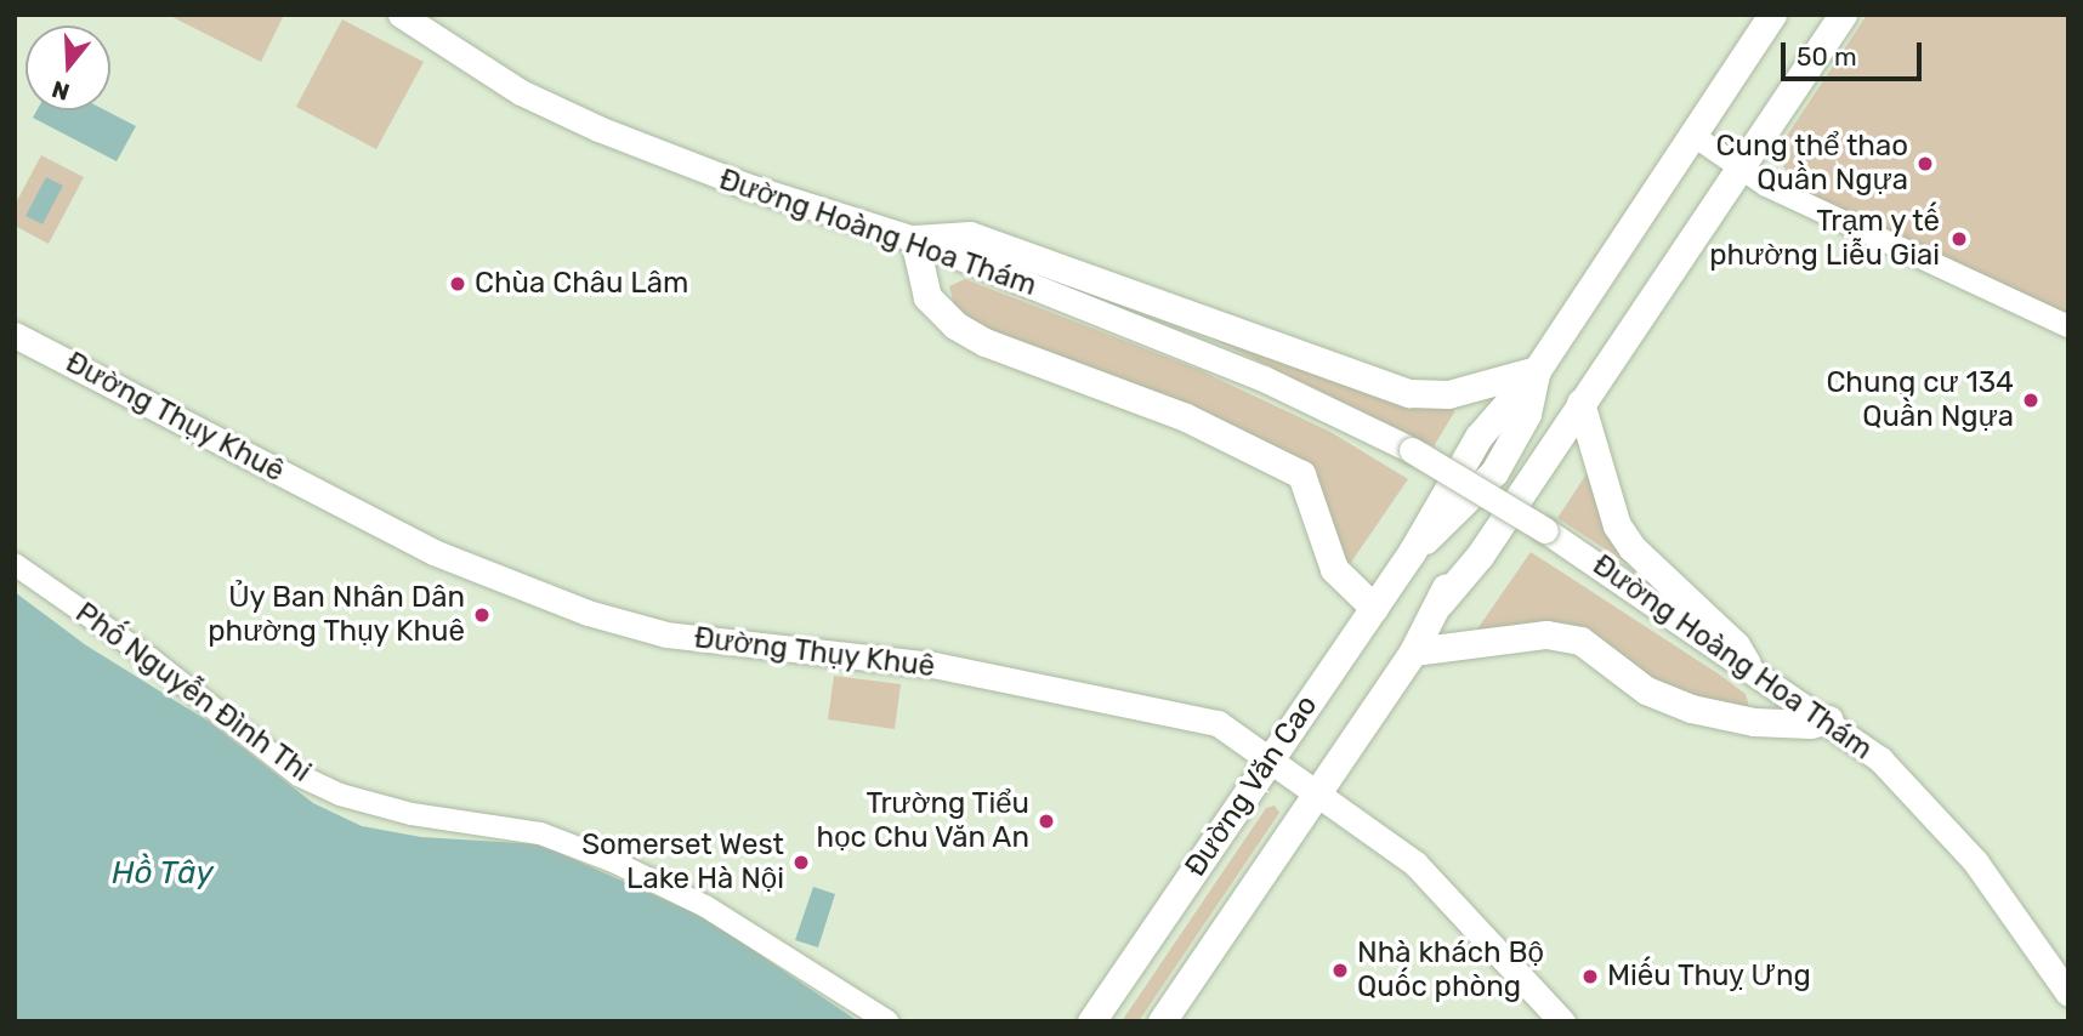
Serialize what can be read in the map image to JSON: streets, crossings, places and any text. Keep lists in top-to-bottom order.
{
  "streets": {
    "main road": ["Đường Hoàng Hoa Thám", "Đường Thụy Khuê", "Đường Văn Cao"],
    "street": ["Phố Nguyễn Đình Thi"]
  },
  "crossings": [
    ["Đường Thụy Khuê", "Đường Văn Cao"]
  ],
  "water": ["Hồ Tây"],
  "places": [
    "Cung thể thao Quần Ngựa",
    "Trạm y tế phường Liễu Giai",
    "Chùa Châu Lâm",
    "Chung cư 134 Quần Ngựa",
    "Ủy Ban Nhân Dân phường Thụy Khuê",
    "Trường Tiểu học Chu Văn An",
    "Somerset West Lake Hà Nội",
    "Nhà khách Bộ Quốc phòng",
    "Miếu Thuỵ Ưng"
  ],
  "scale_bar": "50 m",
  "north": "bottom"
}
